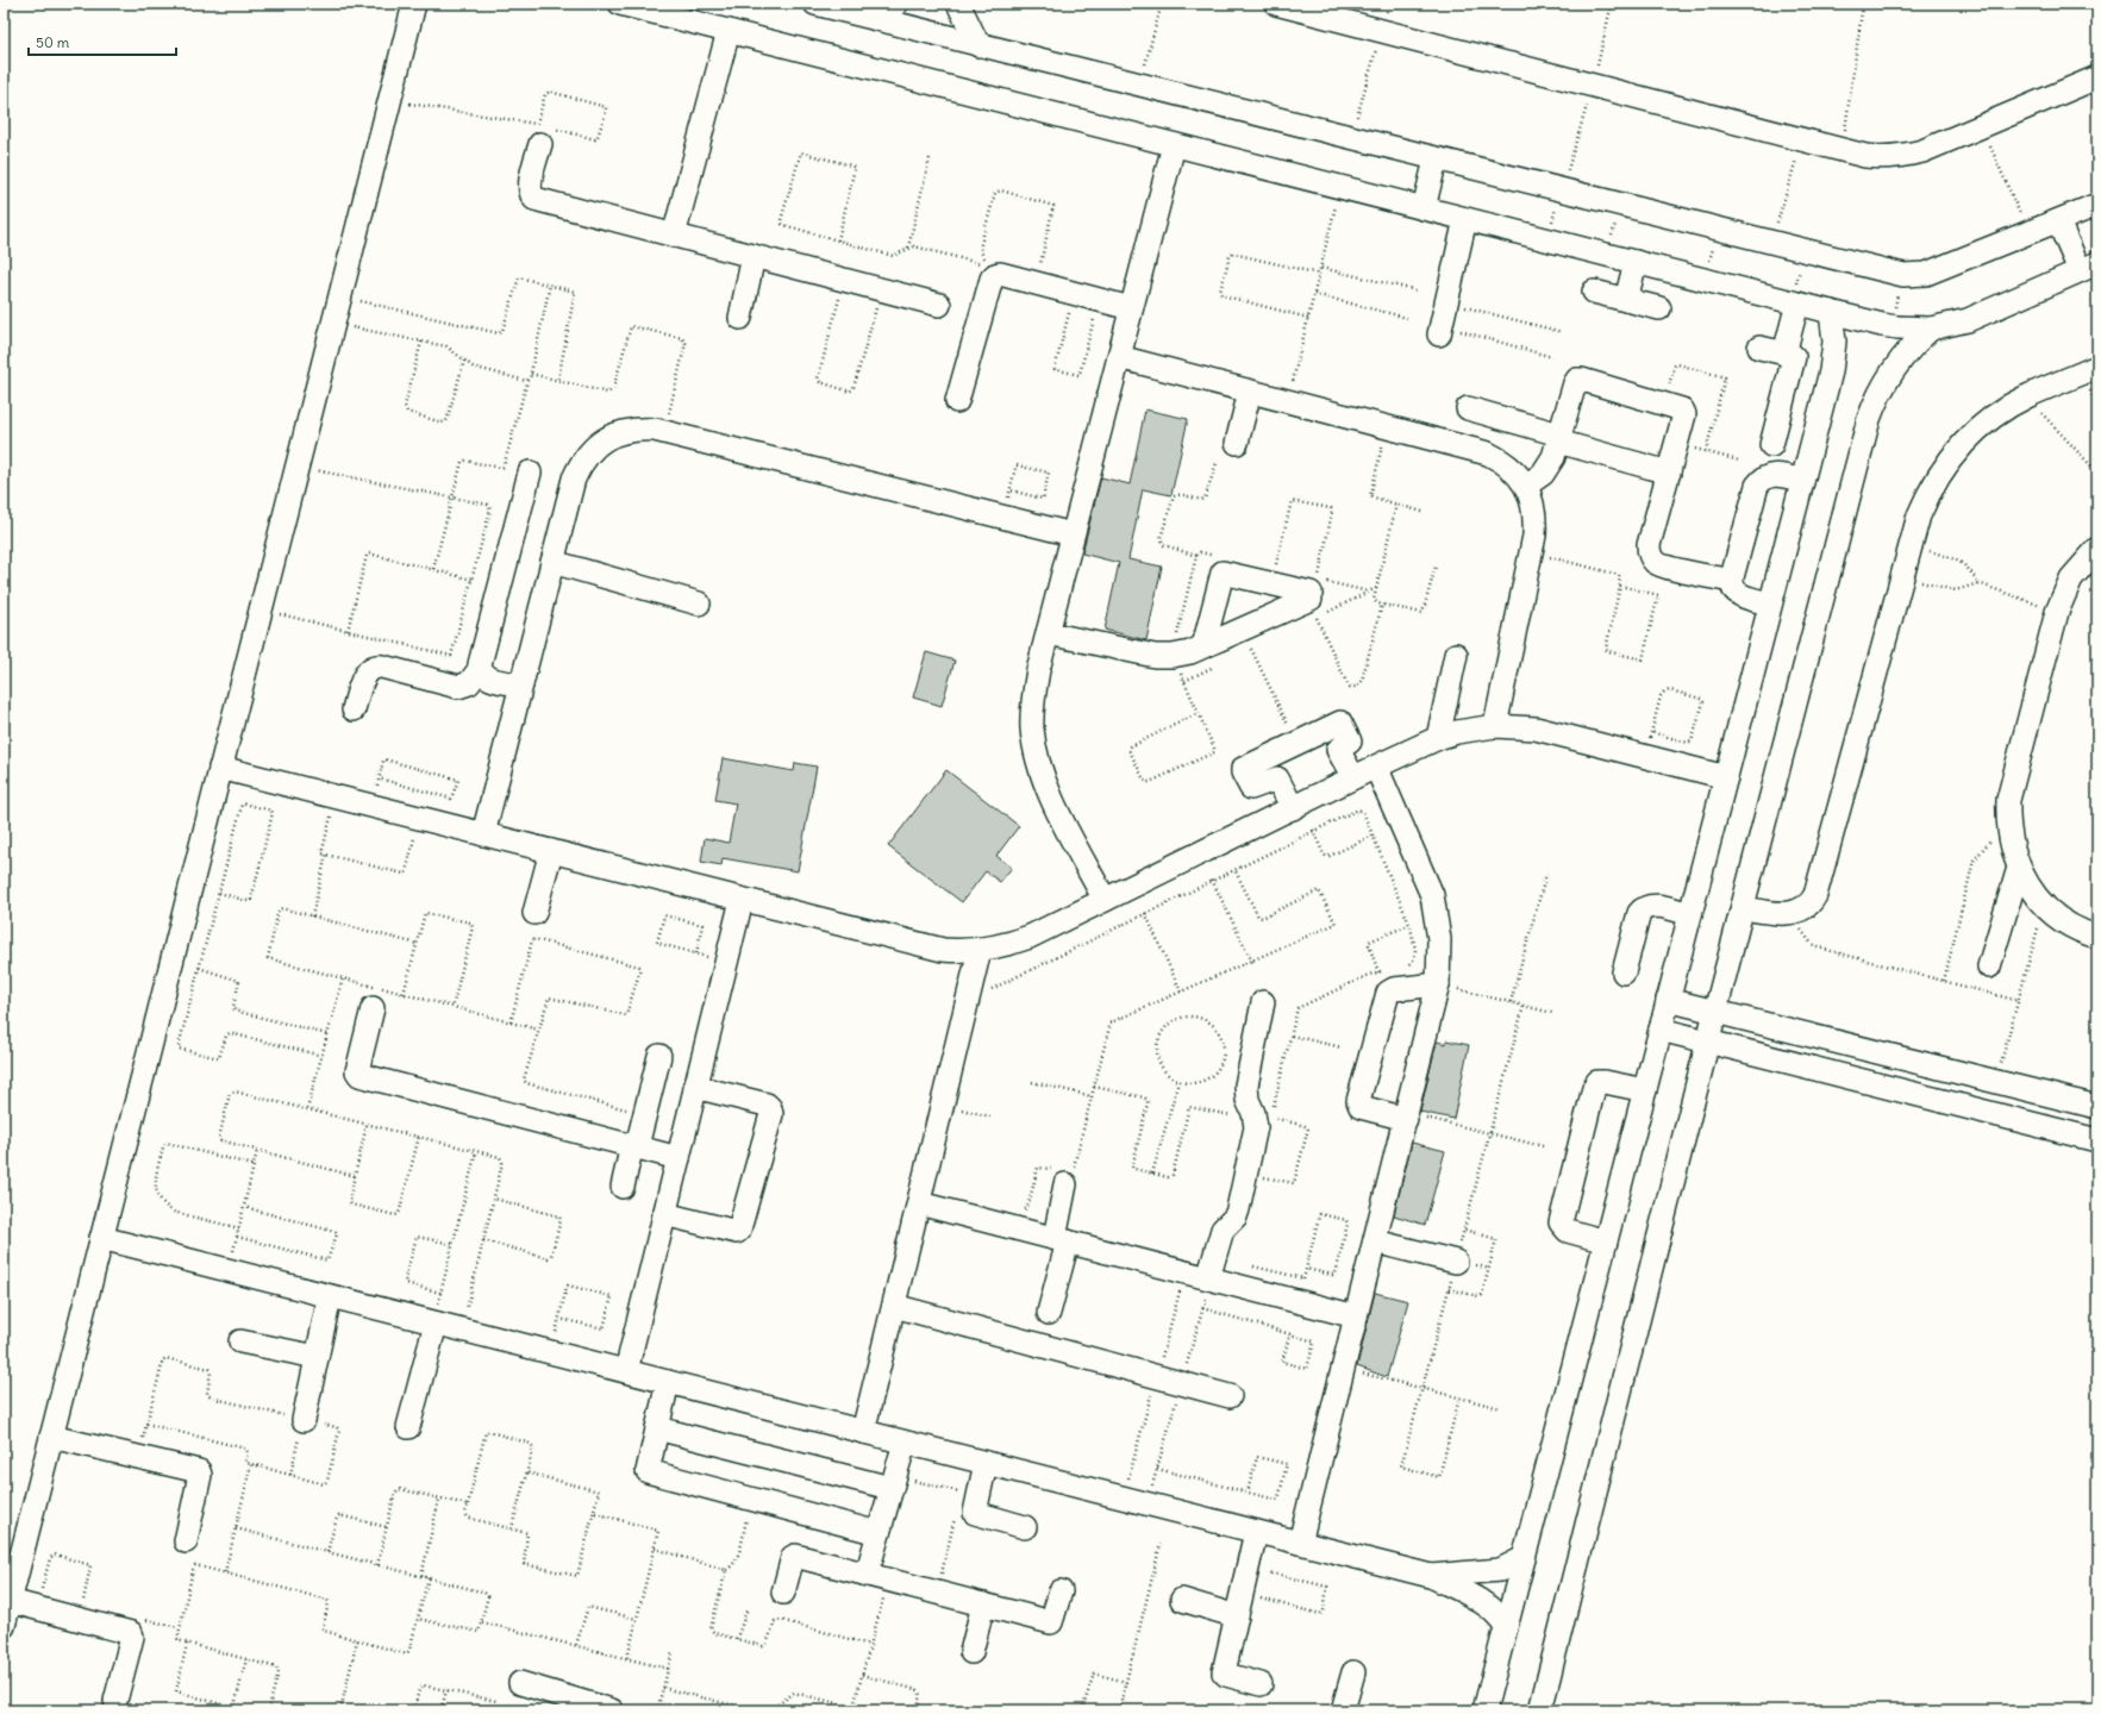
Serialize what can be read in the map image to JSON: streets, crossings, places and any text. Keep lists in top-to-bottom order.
{
  "scale_bar": "50 m"
}
